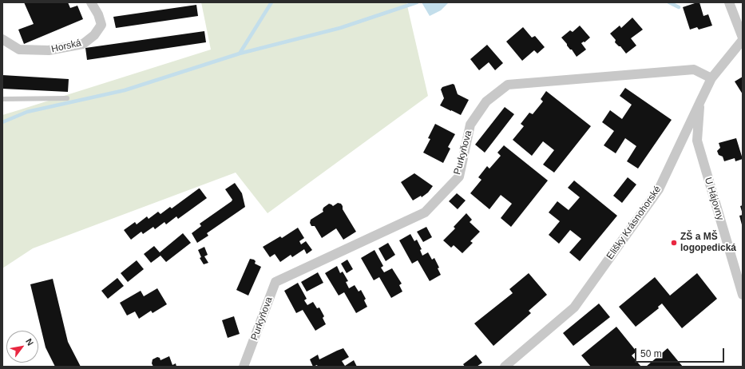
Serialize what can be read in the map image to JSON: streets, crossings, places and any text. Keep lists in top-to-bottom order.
{
  "streets": {
    "street": [
      "Horská",
      "Purkyňova",
      "U Hájovny",
      "Elišky Krásnohorské"
    ]
  },
  "crossings": [
    ["Purkyňova", "Elišky Krásnohorské"],
    ["U Hájovny", "Elišky Krásnohorské"]
  ],
  "places": ["ZŠ a MŠ logopedická"],
  "scale_bar": "50 m",
  "north": "top right"
}
